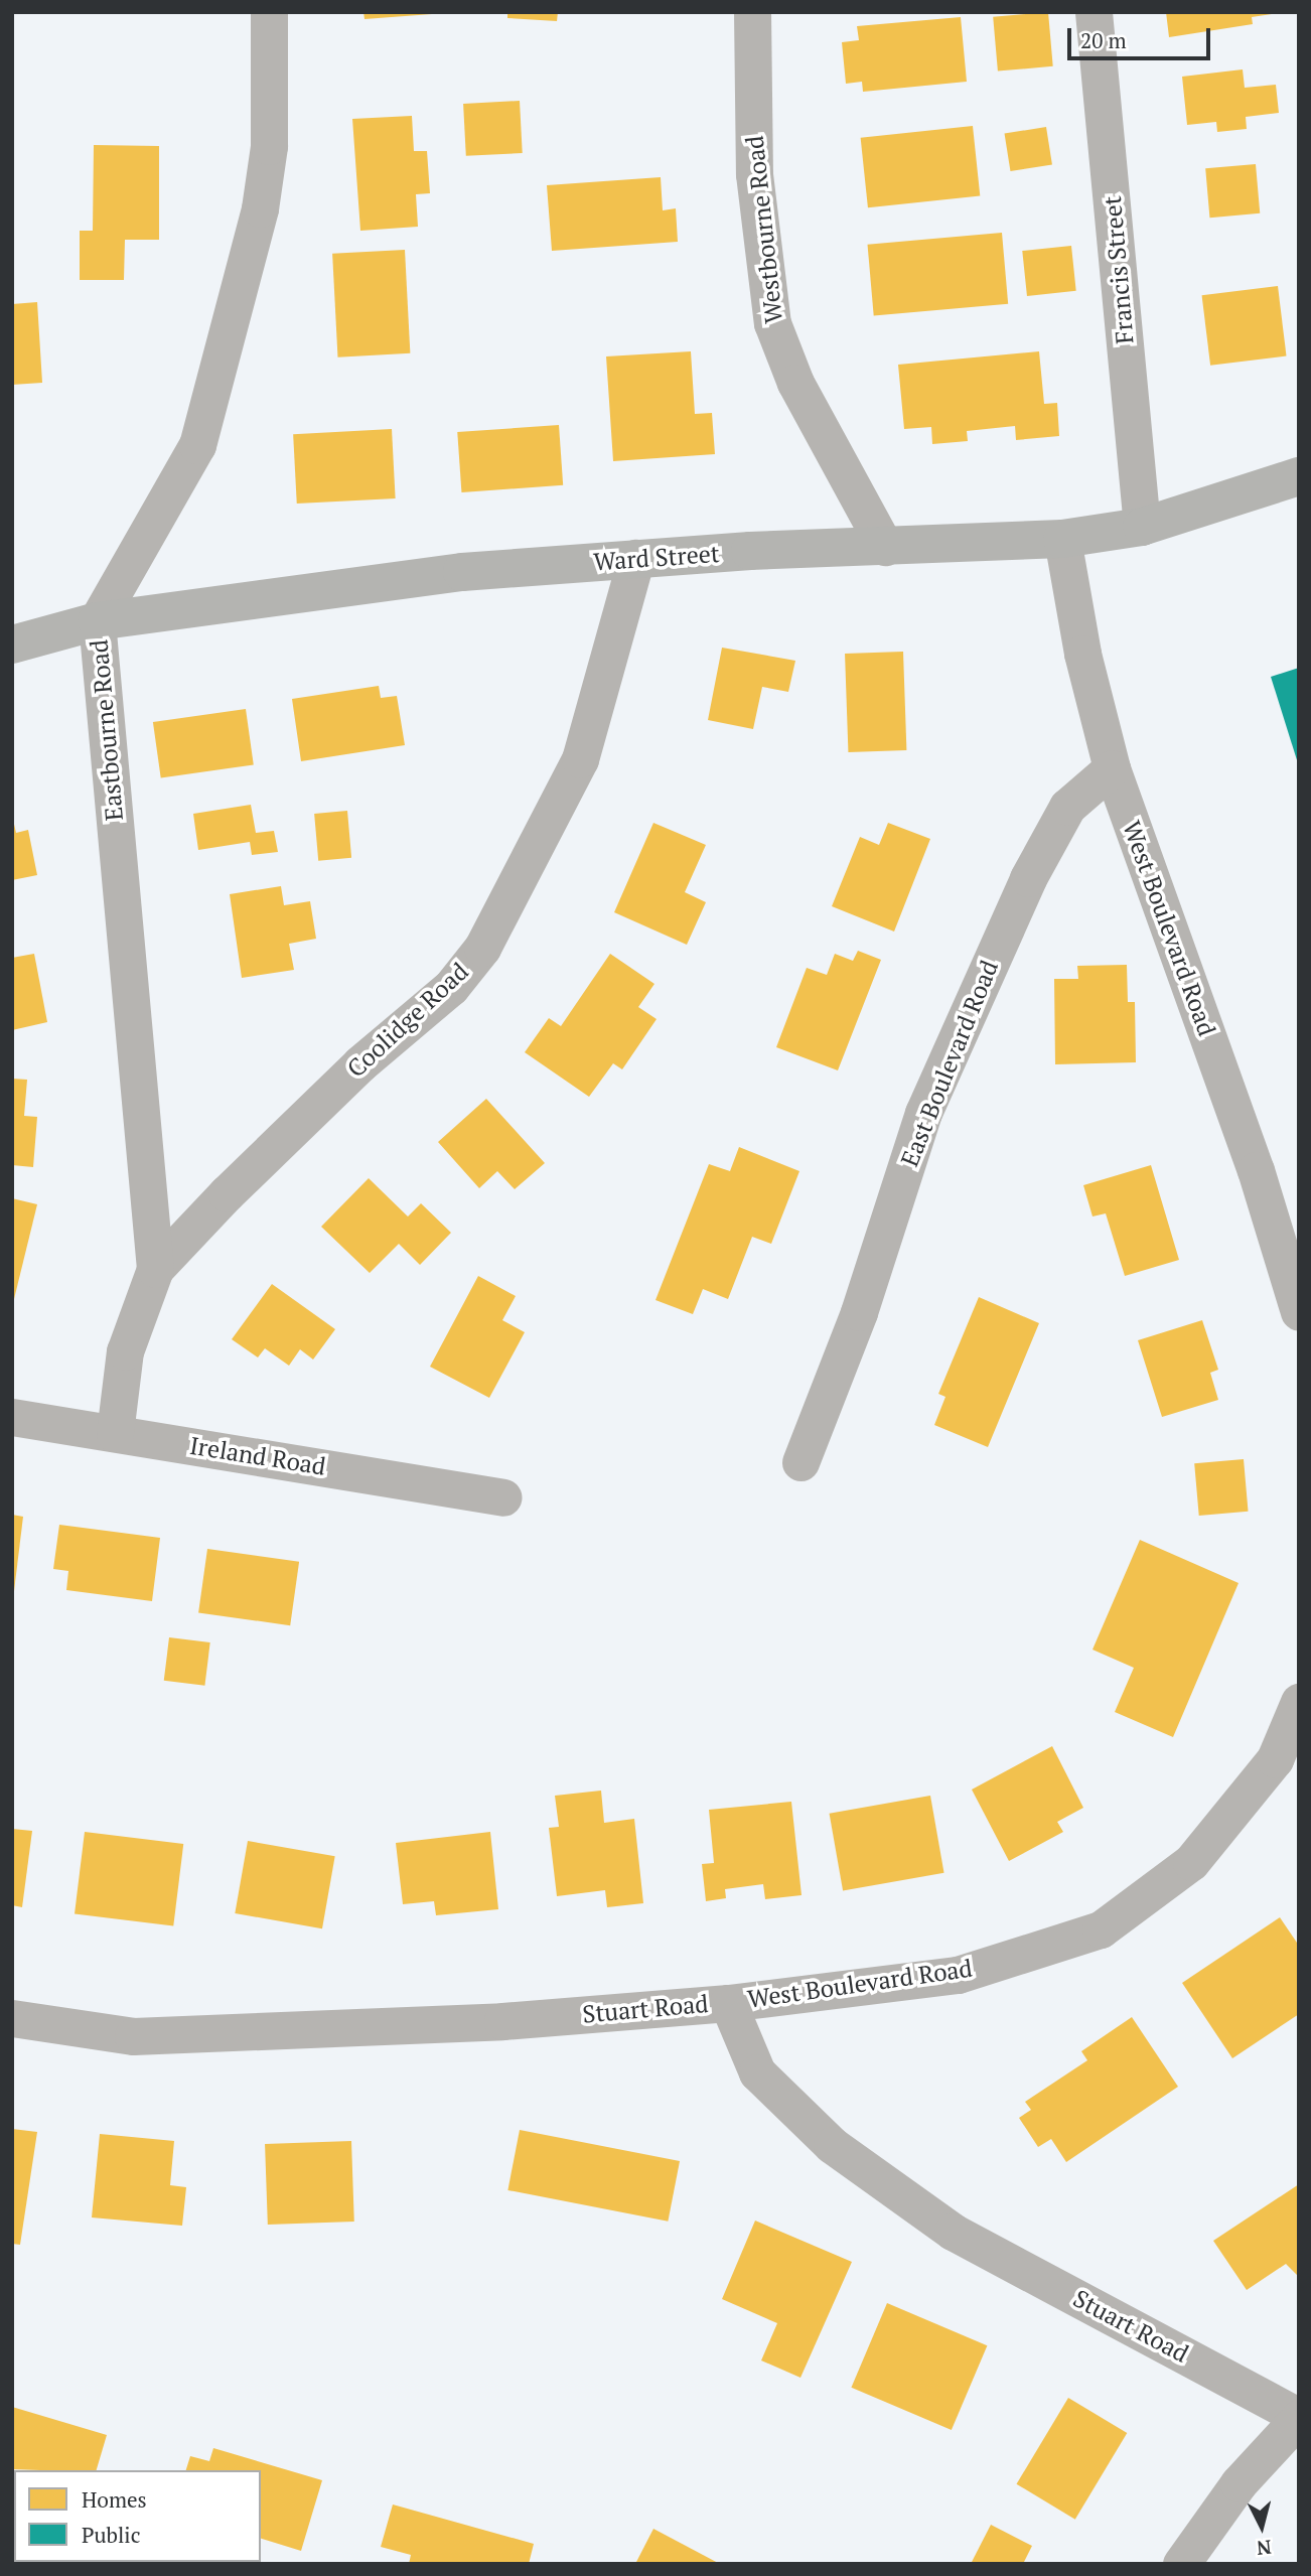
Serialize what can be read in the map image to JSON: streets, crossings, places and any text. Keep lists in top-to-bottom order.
{
  "streets": {
    "street": [
      "Westbourne Road",
      "Francis Street",
      "Ward Street",
      "Eastbourne Road",
      "West Boulevard Road",
      "Coolidge Road",
      "East Boulevard Road",
      "Ireland Road",
      "Stuart Road"
    ]
  },
  "crossings": [
    ["Westbourne Road", "Ward Street"],
    ["Francis Street", "Ward Street"],
    ["Ward Street", "Eastbourne Road"],
    ["Ward Street", "West Boulevard Road"],
    ["Ward Street", "Coolidge Road"],
    ["Eastbourne Road", "Coolidge Road"],
    ["Eastbourne Road", "Ireland Road"],
    ["West Boulevard Road", "East Boulevard Road"],
    ["West Boulevard Road", "Stuart Road"]
  ],
  "legend": ["Homes", "Public"],
  "scale_bar": "20 m",
  "north": "bottom"
}
